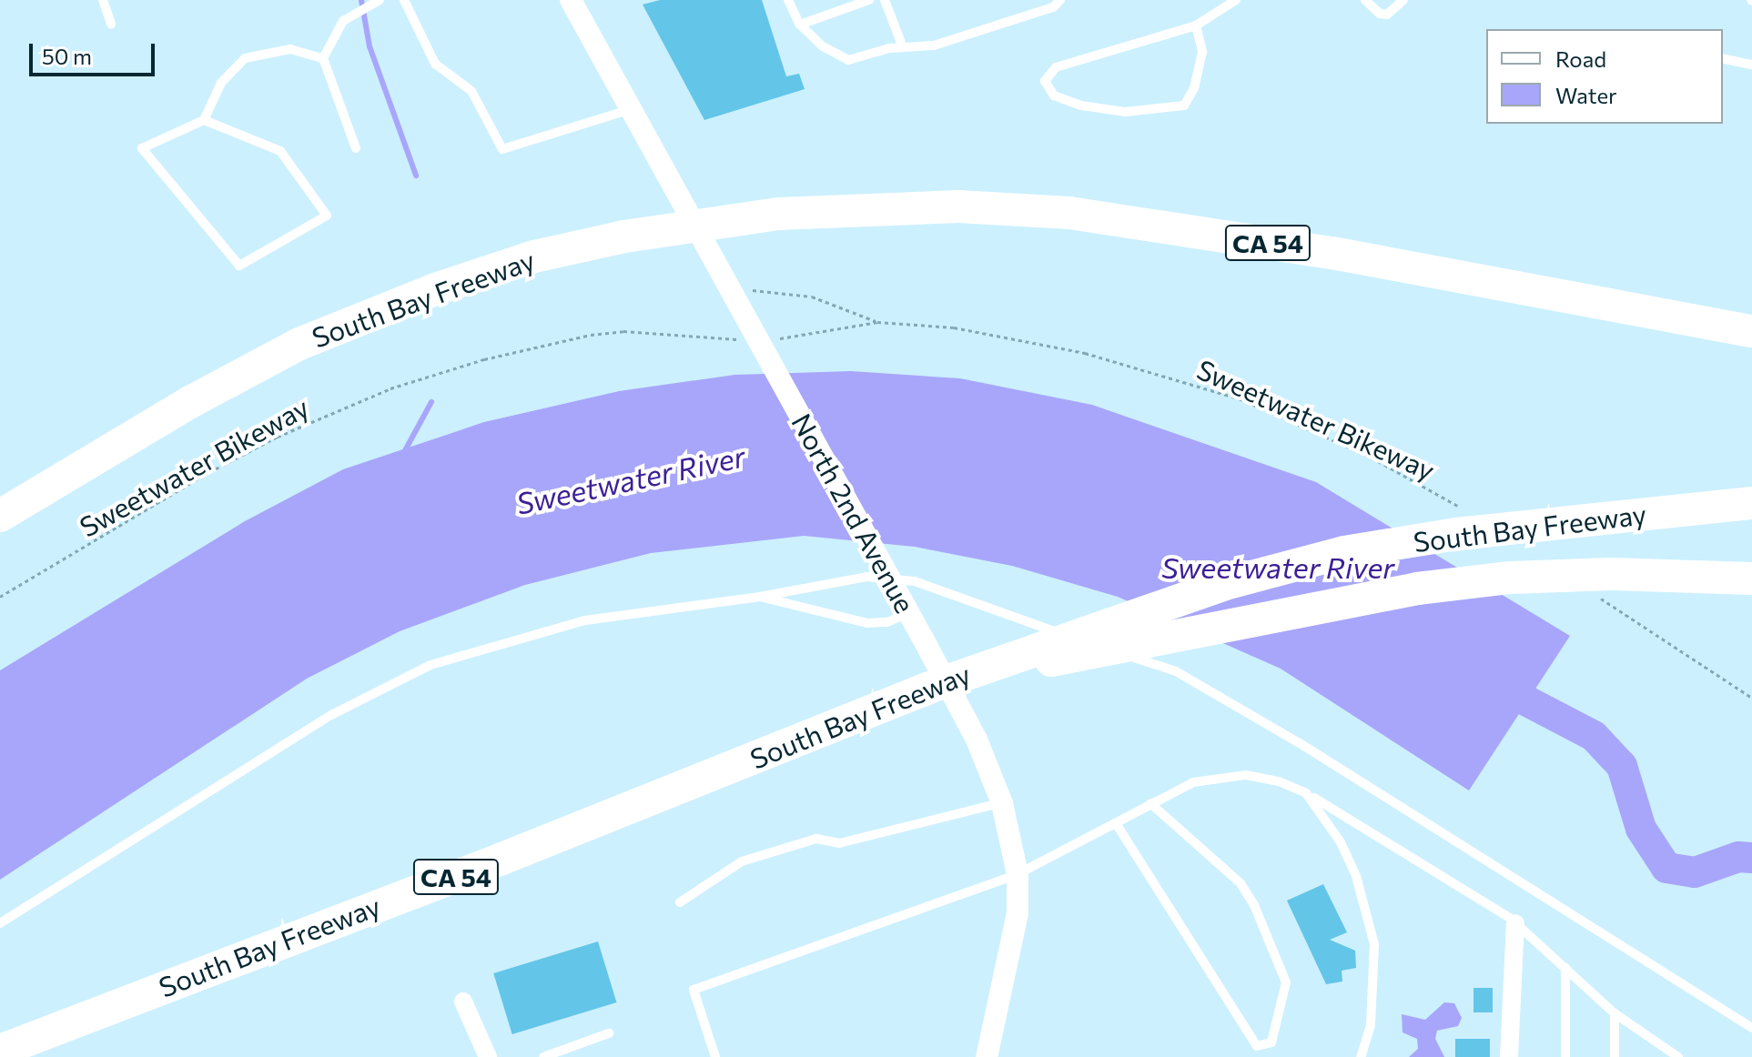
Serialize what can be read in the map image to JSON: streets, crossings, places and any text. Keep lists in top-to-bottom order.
{
  "streets": {
    "highway": ["CA 54", "South Bay Freeway"],
    "street": ["North 2nd Avenue"],
    "path": ["Sweetwater Bikeway"]
  },
  "water": ["Sweetwater River"],
  "legend": ["Road", "Water"],
  "scale_bar": "50 m"
}
